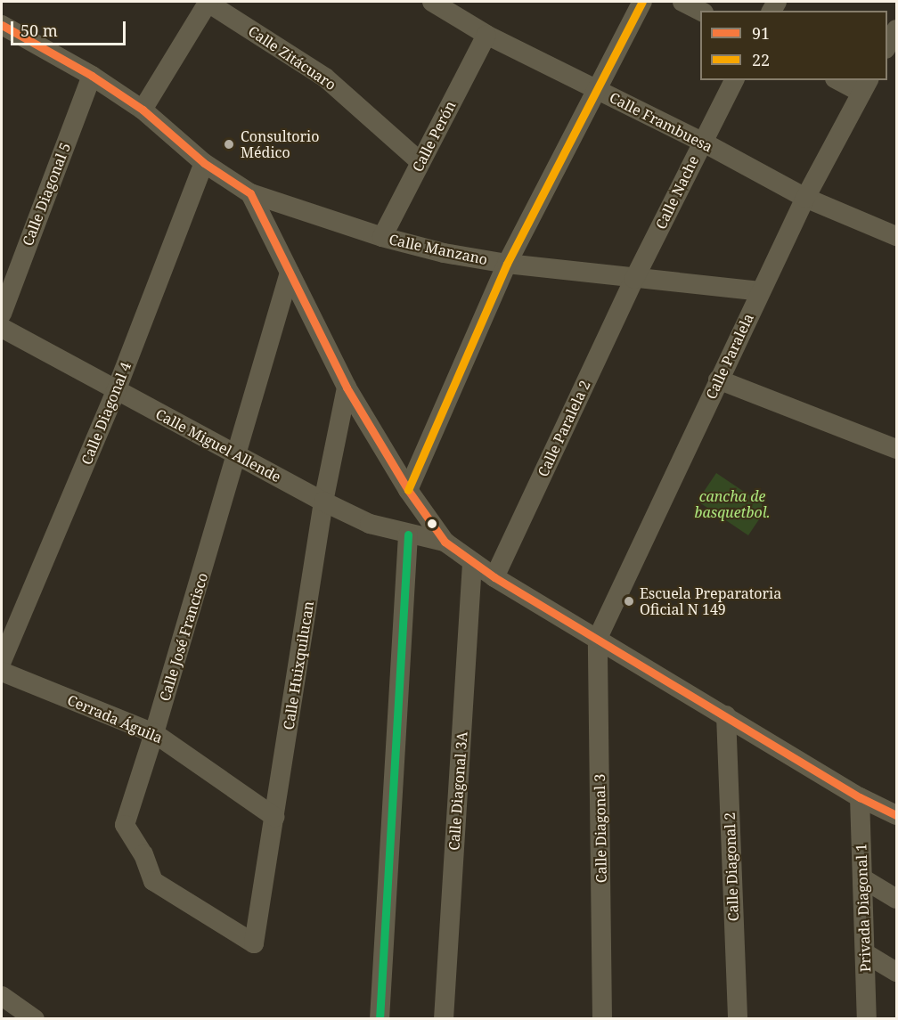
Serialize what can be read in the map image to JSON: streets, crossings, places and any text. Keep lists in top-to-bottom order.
{
  "streets": {
    "street": [
      "Calle Zitácuaro",
      "Calle Frambuesa",
      "Calle Perón",
      "Calle Nache",
      "Calle Diagonal 5",
      "Calle Manzano",
      "Calle Paralela",
      "Calle Diagonal 4",
      "Calle Paralela 2",
      "Calle Miguel Allende",
      "Calle José Francisco",
      "Calle Huixquilucan",
      "Cerrada Águila",
      "Calle Diagonal 3A",
      "Calle Diagonal 3",
      "Calle Diagonal 2",
      "Privada Diagonal 1"
    ]
  },
  "crossings": [
    ["Calle Zitácuaro", "Calle Perón"],
    ["Calle Frambuesa", "Calle Perón"],
    ["Calle Frambuesa", "Calle Nache"],
    ["Calle Frambuesa", "Calle Paralela"],
    ["Calle Perón", "Calle Manzano"],
    ["Calle Nache", "Calle Manzano"],
    ["Calle Nache", "Calle Paralela 2"],
    ["Calle Manzano", "Calle Paralela"],
    ["Calle Manzano", "Calle Paralela 2"],
    ["Calle Paralela", "Calle Diagonal 3"],
    ["Calle Diagonal 4", "Calle Miguel Allende"],
    ["Calle Miguel Allende", "Calle José Francisco"],
    ["Calle Miguel Allende", "Calle Huixquilucan"],
    ["Calle José Francisco", "Calle Huixquilucan"],
    ["Calle José Francisco", "Cerrada Águila"],
    ["Calle Huixquilucan", "Cerrada Águila"]
  ],
  "parks": ["cancha de basquetbol."],
  "places": ["Consultorio Médico", "Escuela Preparatoria Oficial N 149"],
  "lines": ["transit line 22", "transit line 91"],
  "legend": ["91", "22"],
  "scale_bar": "50 m"
}
